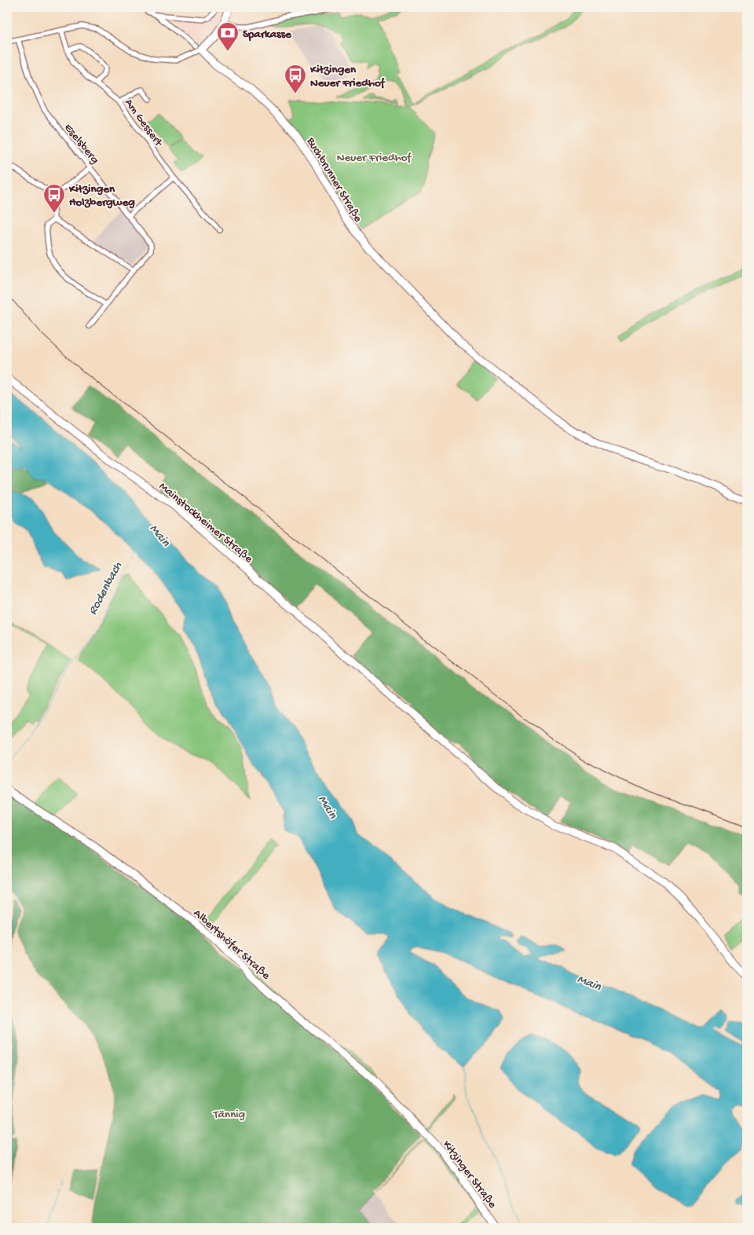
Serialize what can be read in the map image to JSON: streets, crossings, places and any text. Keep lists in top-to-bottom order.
{
  "streets": {
    "street": [
      "Am Gessert",
      "Eselsberg",
      "Buchbrunner Straße",
      "Mainstockheimer Straße",
      "Albertshöfer Straße",
      "Kitzinger Straße"
    ]
  },
  "crossings": [
    ["Albertshöfer Straße", "Kitzinger Straße"]
  ],
  "water": ["Main", "Rodenbach"],
  "parks": ["Neuer Friedhof", "Tännig"],
  "places": {
    "bank": ["Sparkasse"],
    "bus stop": ["Kitzingen Neuer Friedhof", "Kitzingen Holzbergweg"]
  }
}
